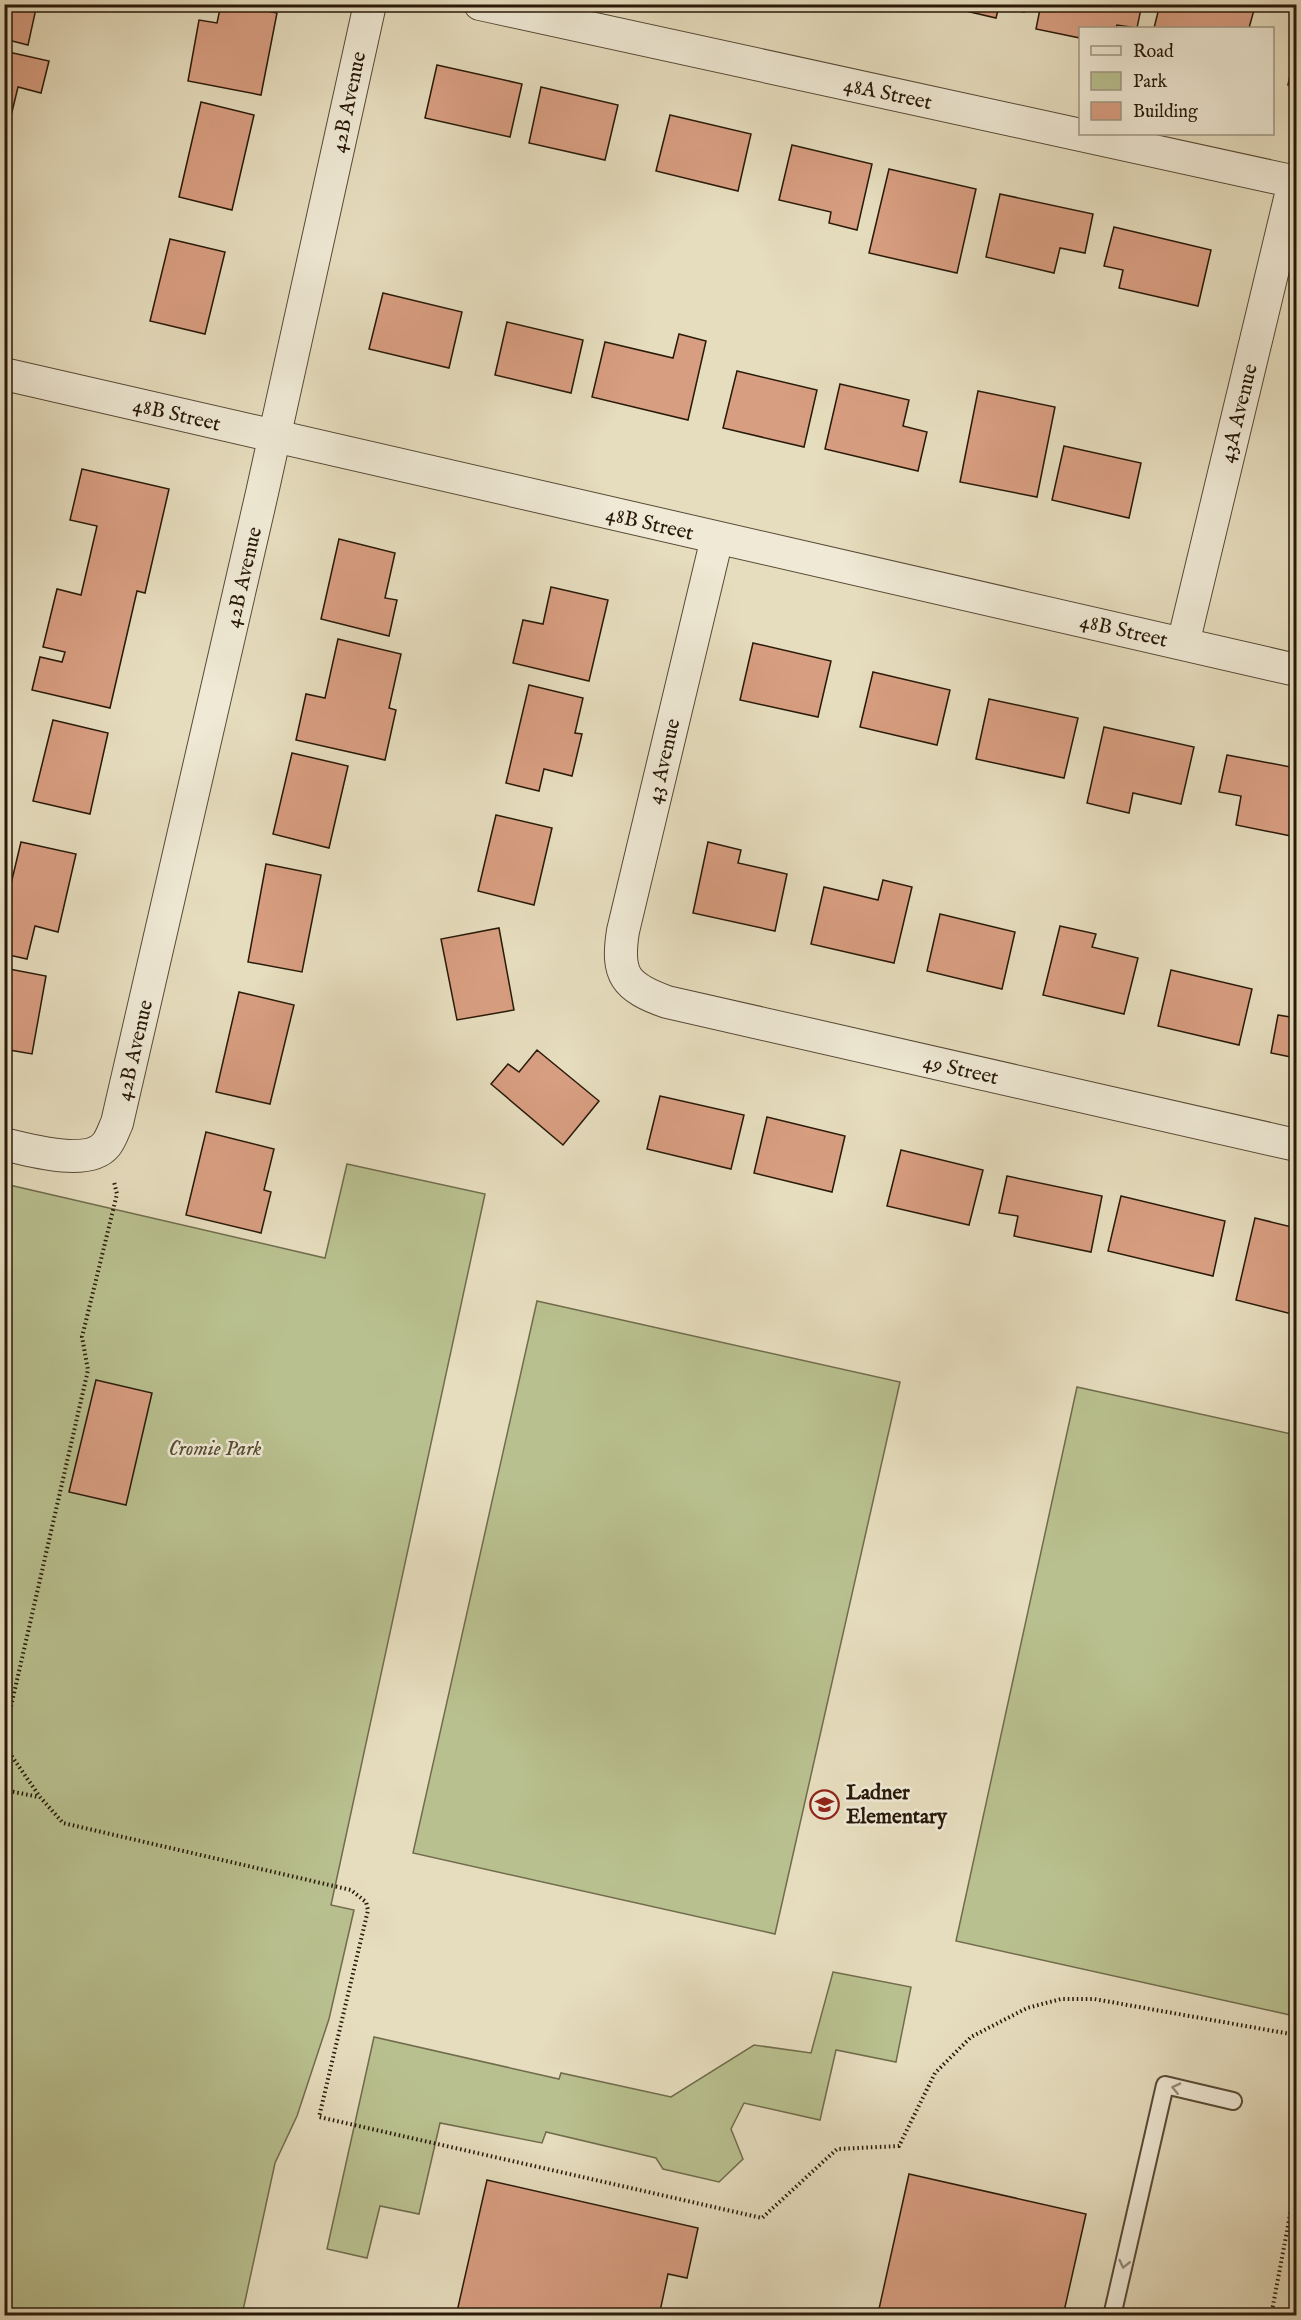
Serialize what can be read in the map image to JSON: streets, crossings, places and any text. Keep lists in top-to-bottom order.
{
  "streets": {
    "street": [
      "48A Street",
      "42B Avenue",
      "43A Avenue",
      "48B Street",
      "43 Avenue",
      "49 Street"
    ]
  },
  "crossings": [
    ["48A Street", "43A Avenue"],
    ["42B Avenue", "48B Street"],
    ["43A Avenue", "48B Street"],
    ["48B Street", "43 Avenue"],
    ["43 Avenue", "49 Street"]
  ],
  "parks": ["Cromie Park"],
  "places": {
    "school or university": ["Ladner Elementary"]
  },
  "legend": ["Road", "Park", "Building"]
}
